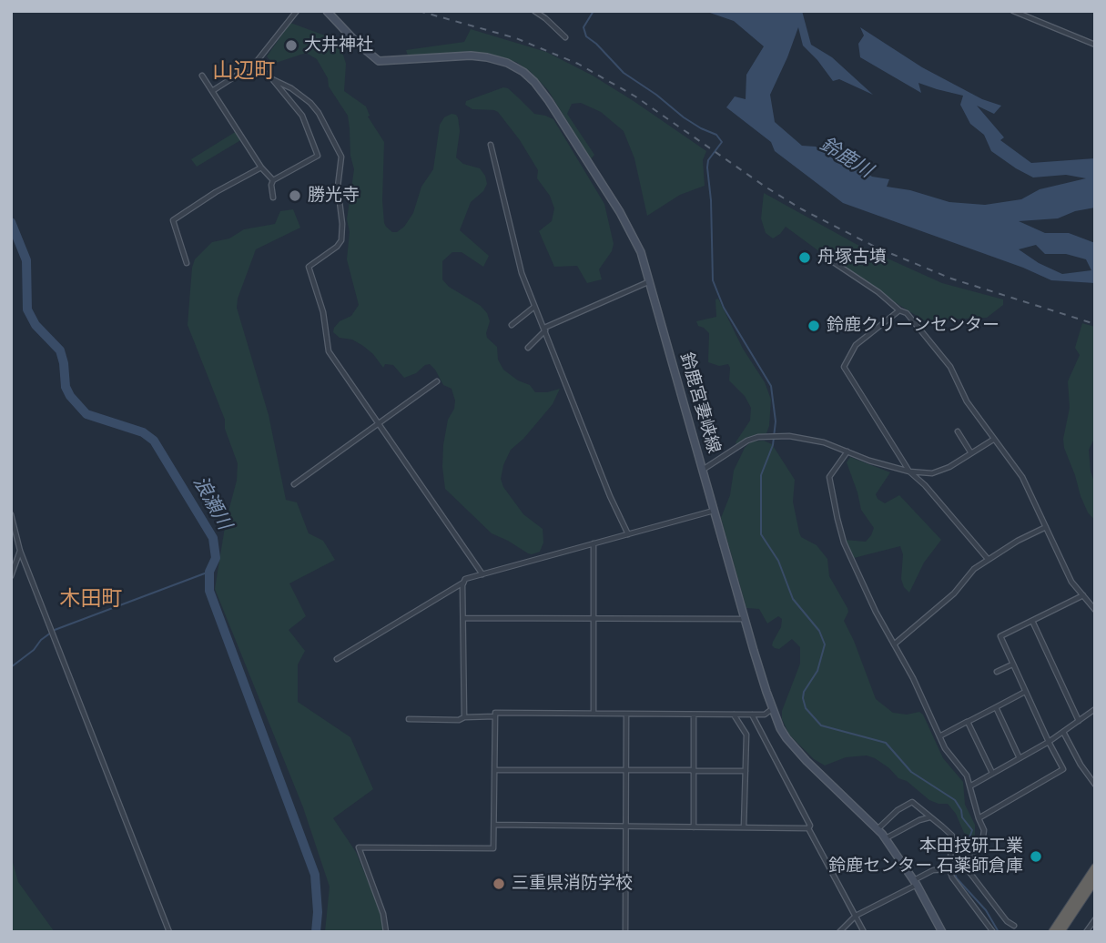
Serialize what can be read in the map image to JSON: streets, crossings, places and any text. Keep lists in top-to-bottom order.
{
  "streets": {
    "main road": ["鈴鹿宮妻峡線"]
  },
  "districts": ["山辺町", "木田町"],
  "water": ["鈴鹿川", "浪瀬川"],
  "places": [
    "大井神社",
    "勝光寺",
    "舟塚古墳",
    "鈴鹿クリーンセンター",
    "本田技研工業 鈴鹿センター 石薬師倉庫",
    "三重県消防学校"
  ]
}
